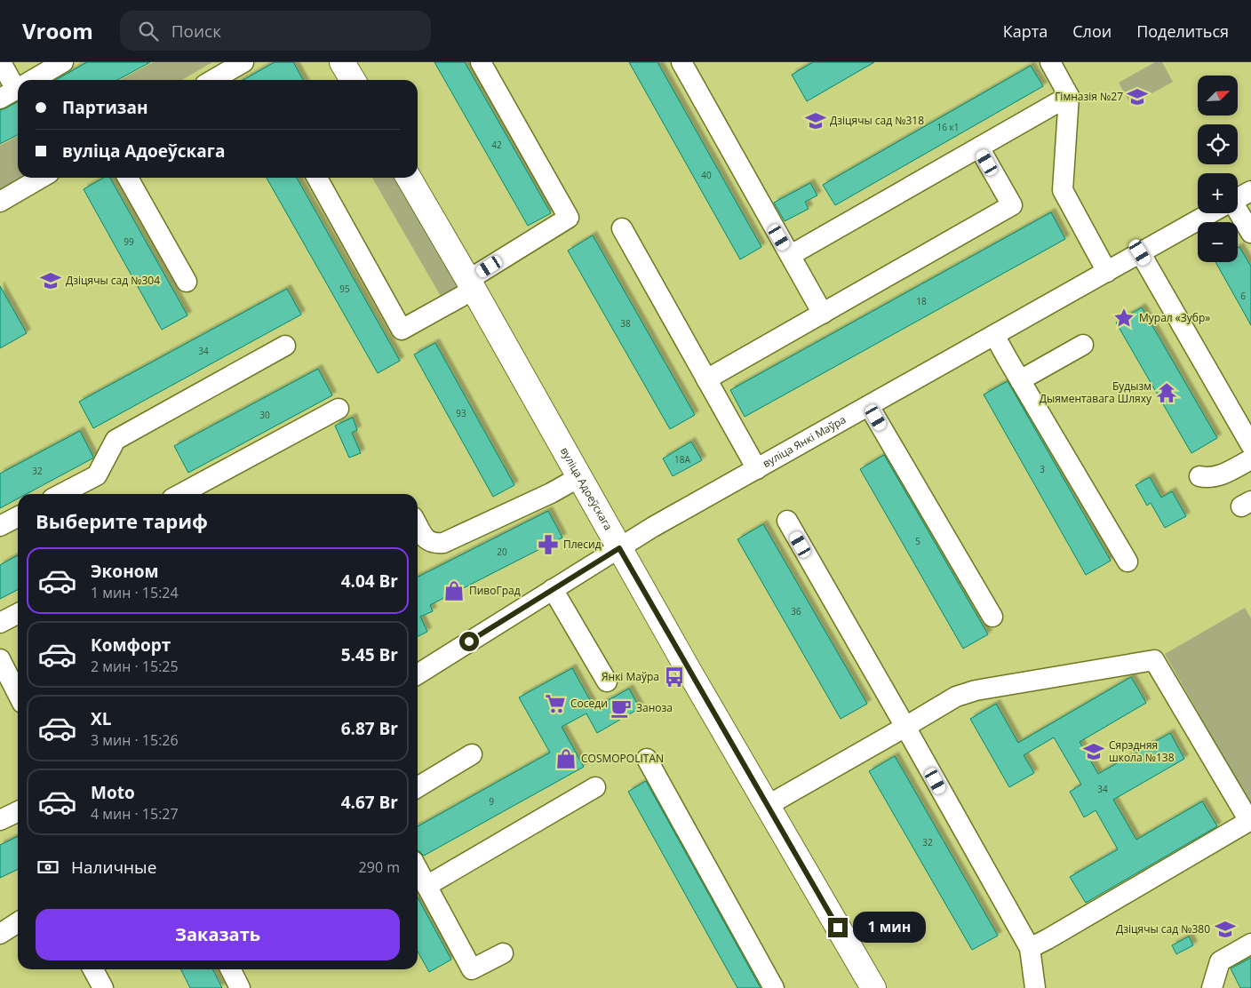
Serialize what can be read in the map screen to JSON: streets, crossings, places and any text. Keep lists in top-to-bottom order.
{
  "streets": {
    "main road": ["вуліца Адоеўскага"],
    "street": ["вуліца Янкі Маўра"]
  },
  "crossings": [
    ["вуліца Янкі Маўра", "вуліца Адоеўскага"]
  ],
  "places": {
    "school or university": [
      "Гімназія №27",
      "Дзіцячы сад №318",
      "Дзіцячы сад №304",
      "Сярэдняя школа №138",
      "Дзіцячы сад №380"
    ],
    "place": ["Мурал «Зубр»"],
    "temple": ["Будызм Дыяментавага Шляху"],
    "pharmacy": ["Плесид"],
    "shop": ["ПивоГрад", "COSMOPOLITAN"],
    "bus stop": ["Янкі Маўра"],
    "supermarket": ["Соседи"],
    "cafe": ["Заноза"]
  },
  "house_numbers": [
    "16 к1",
    "42",
    "40",
    "99",
    "95",
    "6",
    "18",
    "38",
    "34",
    "93",
    "30",
    "18А",
    "3",
    "32",
    "5",
    "20",
    "36",
    "34",
    "9",
    "32"
  ],
  "north": "top right",
  "page": {
    "header": "Vroom",
    "search": "Поиск",
    "nav": ["Карта", "Слои", "Поделиться"],
    "map_buttons": ["+", "−"],
    "banner": ["Партизан", "вуліца Адоеўскага"],
    "heading": "Выберите тариф",
    "list": [
      {
        "name": "Эконом",
        "note": "1 мин · 15:24",
        "value": "4.04 Br"
      },
      {
        "name": "Комфорт",
        "note": "2 мин · 15:25",
        "value": "5.45 Br"
      },
      {
        "name": "XL",
        "note": "3 мин · 15:26",
        "value": "6.87 Br"
      },
      {
        "name": "Moto",
        "note": "4 мин · 15:27",
        "value": "4.67 Br"
      }
    ],
    "pay": ["Наличные", "290 m"],
    "buttons": "Заказать",
    "bubble": "1 мин"
  }
}
